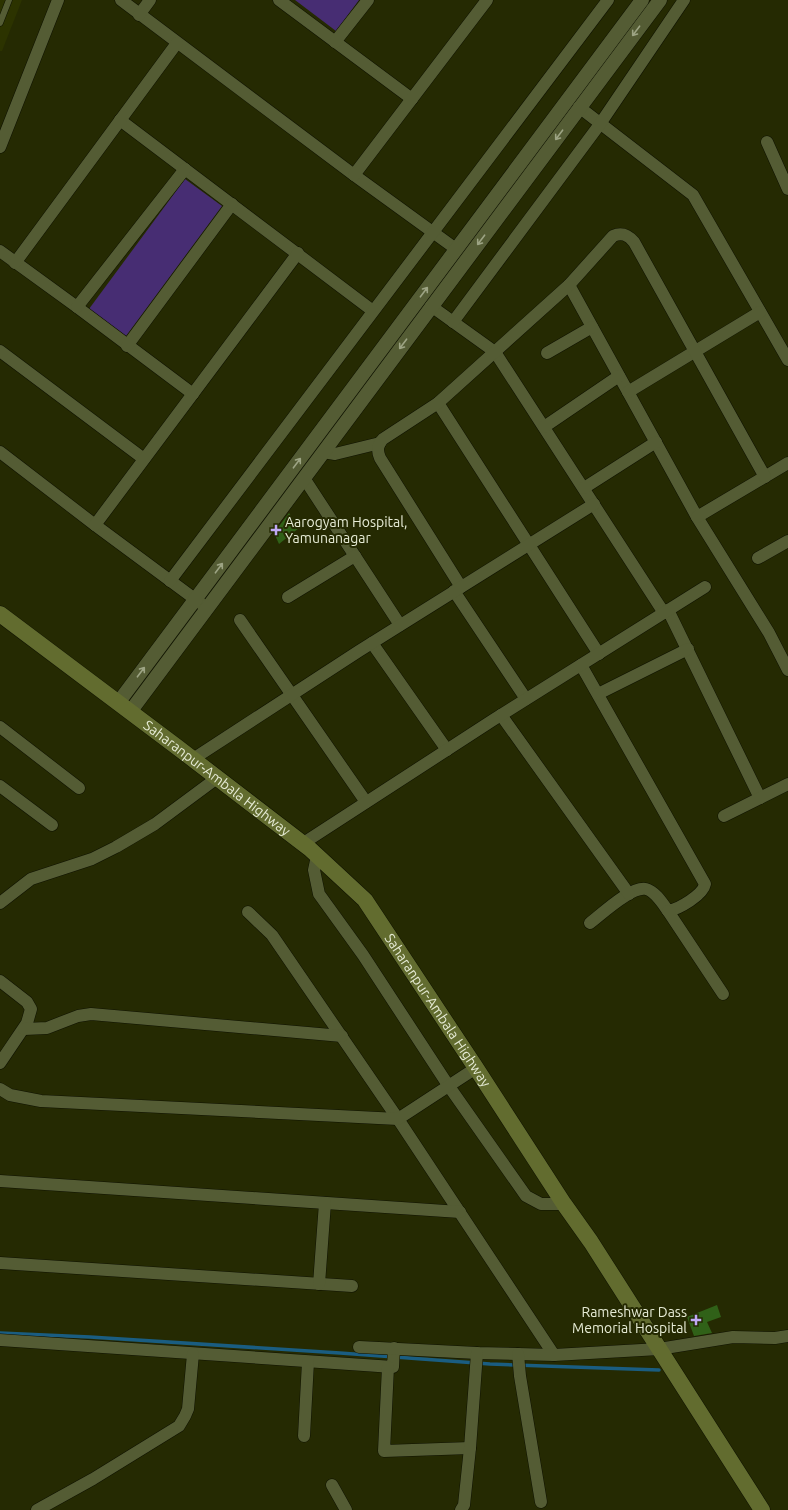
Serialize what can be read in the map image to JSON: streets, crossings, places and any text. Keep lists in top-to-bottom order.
{
  "streets": {
    "main road": ["Saharanpur-Ambala Highway"]
  },
  "places": {
    "health": ["Aarogyam Hospital, Yamunanagar", "Rameshwar Dass Memorial Hospital"]
  }
}
